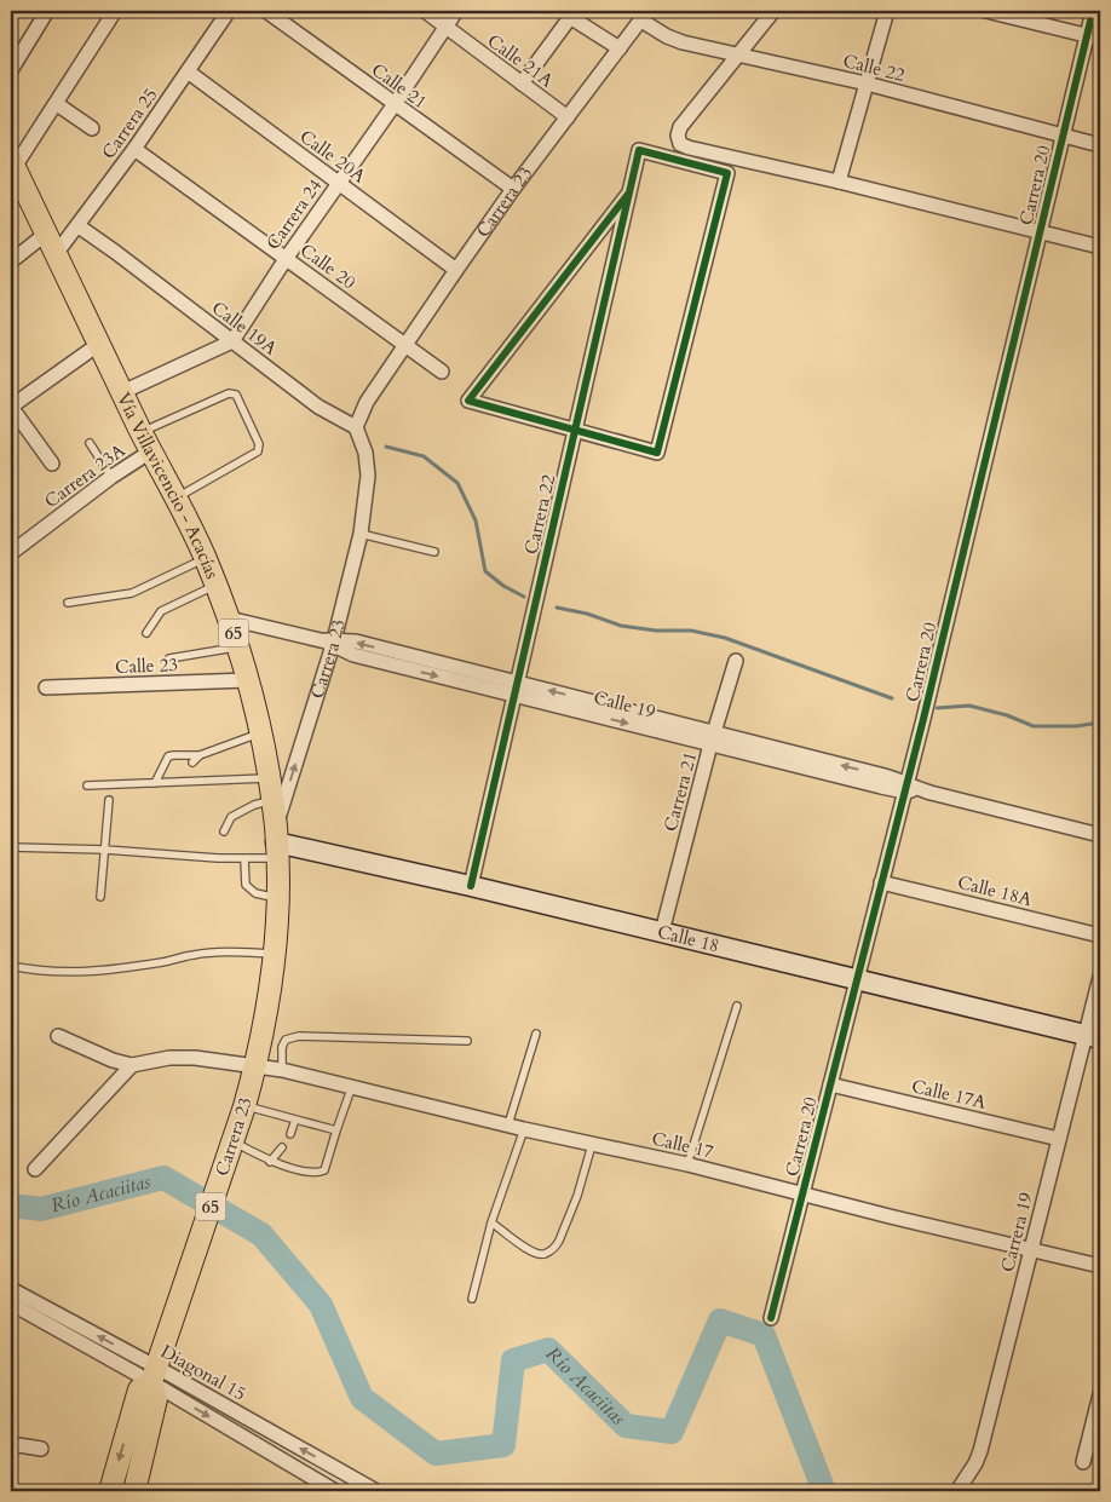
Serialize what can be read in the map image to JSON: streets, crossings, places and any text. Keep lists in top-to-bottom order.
{
  "streets": {
    "main road": ["Carrera 23", "Vía Villavicencio - Acacías", "65"],
    "street": [
      "Calle 21A",
      "Calle 22",
      "Calle 21",
      "Carrera 25",
      "Calle 20A",
      "Carrera 20",
      "Carrera 24",
      "Calle 20",
      "Calle 19A",
      "Carrera 23A",
      "Carrera 22",
      "Calle 23",
      "Calle 19",
      "Carrera 21",
      "Calle 18A",
      "Calle 18",
      "Calle 17A",
      "Calle 17",
      "Carrera 19",
      "Diagonal 15"
    ]
  },
  "crossings": [
    ["Calle 21A", "Carrera 23"],
    ["Calle 21A", "Carrera 24"],
    ["Calle 22", "Carrera 20"],
    ["Calle 22", "Carrera 23"],
    ["Calle 21", "Carrera 23"],
    ["Calle 21", "Carrera 24"],
    ["Carrera 25", "Calle 20A"],
    ["Carrera 25", "Calle 20"],
    ["Carrera 25", "Calle 19A"],
    ["Carrera 25", "Vía Villavicencio - Acacías"],
    ["Calle 20A", "Carrera 23"],
    ["Calle 20A", "Carrera 24"],
    ["Carrera 20", "Calle 19"],
    ["Carrera 20", "Calle 18A"],
    ["Carrera 20", "Calle 18"],
    ["Carrera 20", "Calle 17A"],
    ["Carrera 20", "Calle 17"],
    ["Carrera 23", "Calle 20"],
    ["Carrera 23", "Calle 19A"],
    ["Carrera 23", "Vía Villavicencio - Acacías"],
    ["Carrera 23", "Calle 19"],
    ["Carrera 23", "Calle 18"],
    ["Carrera 23", "Calle 17"],
    ["Carrera 23", "Diagonal 15"],
    ["Carrera 24", "Calle 20"],
    ["Carrera 24", "Calle 19A"],
    ["Carrera 23A", "Vía Villavicencio - Acacías"],
    ["Vía Villavicencio - Acacías", "Calle 23"],
    ["Vía Villavicencio - Acacías", "Calle 19"],
    ["Vía Villavicencio - Acacías", "Calle 18"],
    ["Carrera 22", "Calle 19"],
    ["Carrera 22", "Calle 18"],
    ["Calle 19", "Carrera 21"],
    ["Carrera 21", "Calle 18"],
    ["Calle 18", "Carrera 19"],
    ["Calle 17A", "Carrera 19"],
    ["Calle 17", "Carrera 19"]
  ],
  "water": ["Río Acaciitas"]
}
